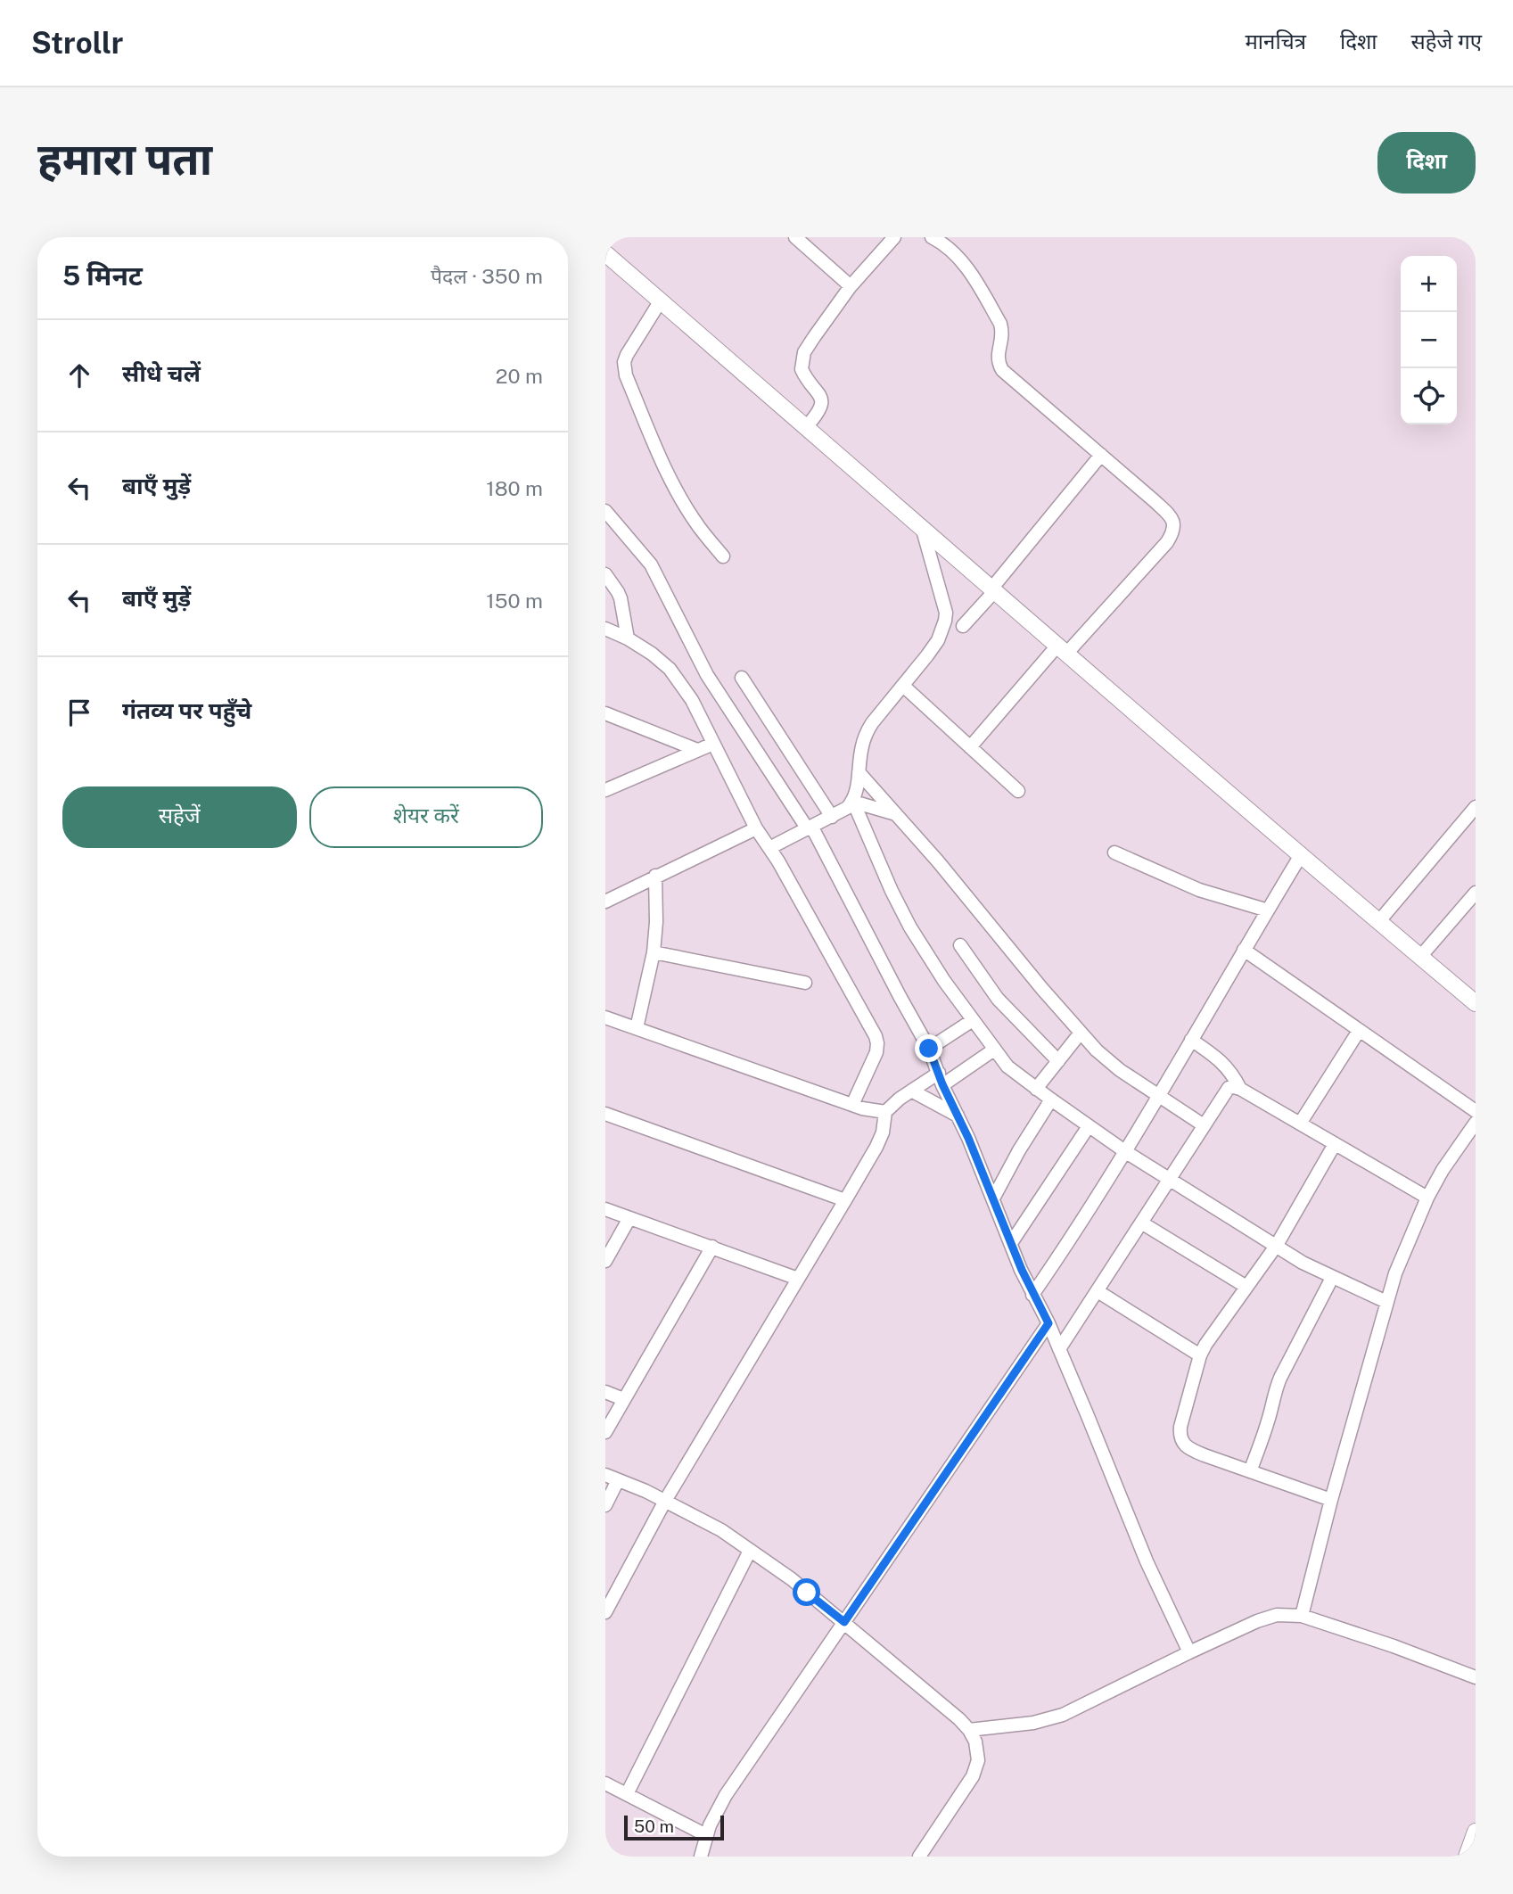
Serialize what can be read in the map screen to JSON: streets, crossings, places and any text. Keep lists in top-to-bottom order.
{
  "scale_bar": "50 m",
  "page": {
    "header": "Strollr",
    "nav": ["मानचित्र", "दिशा", "सहेजे गए"],
    "buttons": [
      "दिशा",
      ["सहेजें", "शेयर करें"]
    ],
    "title": "हमारा पता",
    "heading": ["5 मिनट", "पैदल · 350 m"],
    "map_buttons": ["+", "−"],
    "list": [
      ["सीधे चलें", "20 m"],
      ["बाएँ मुड़ें", "180 m"],
      ["बाएँ मुड़ें", "150 m"],
      "गंतव्य पर पहुँचे"
    ],
    "scale": "50 m"
  }
}
